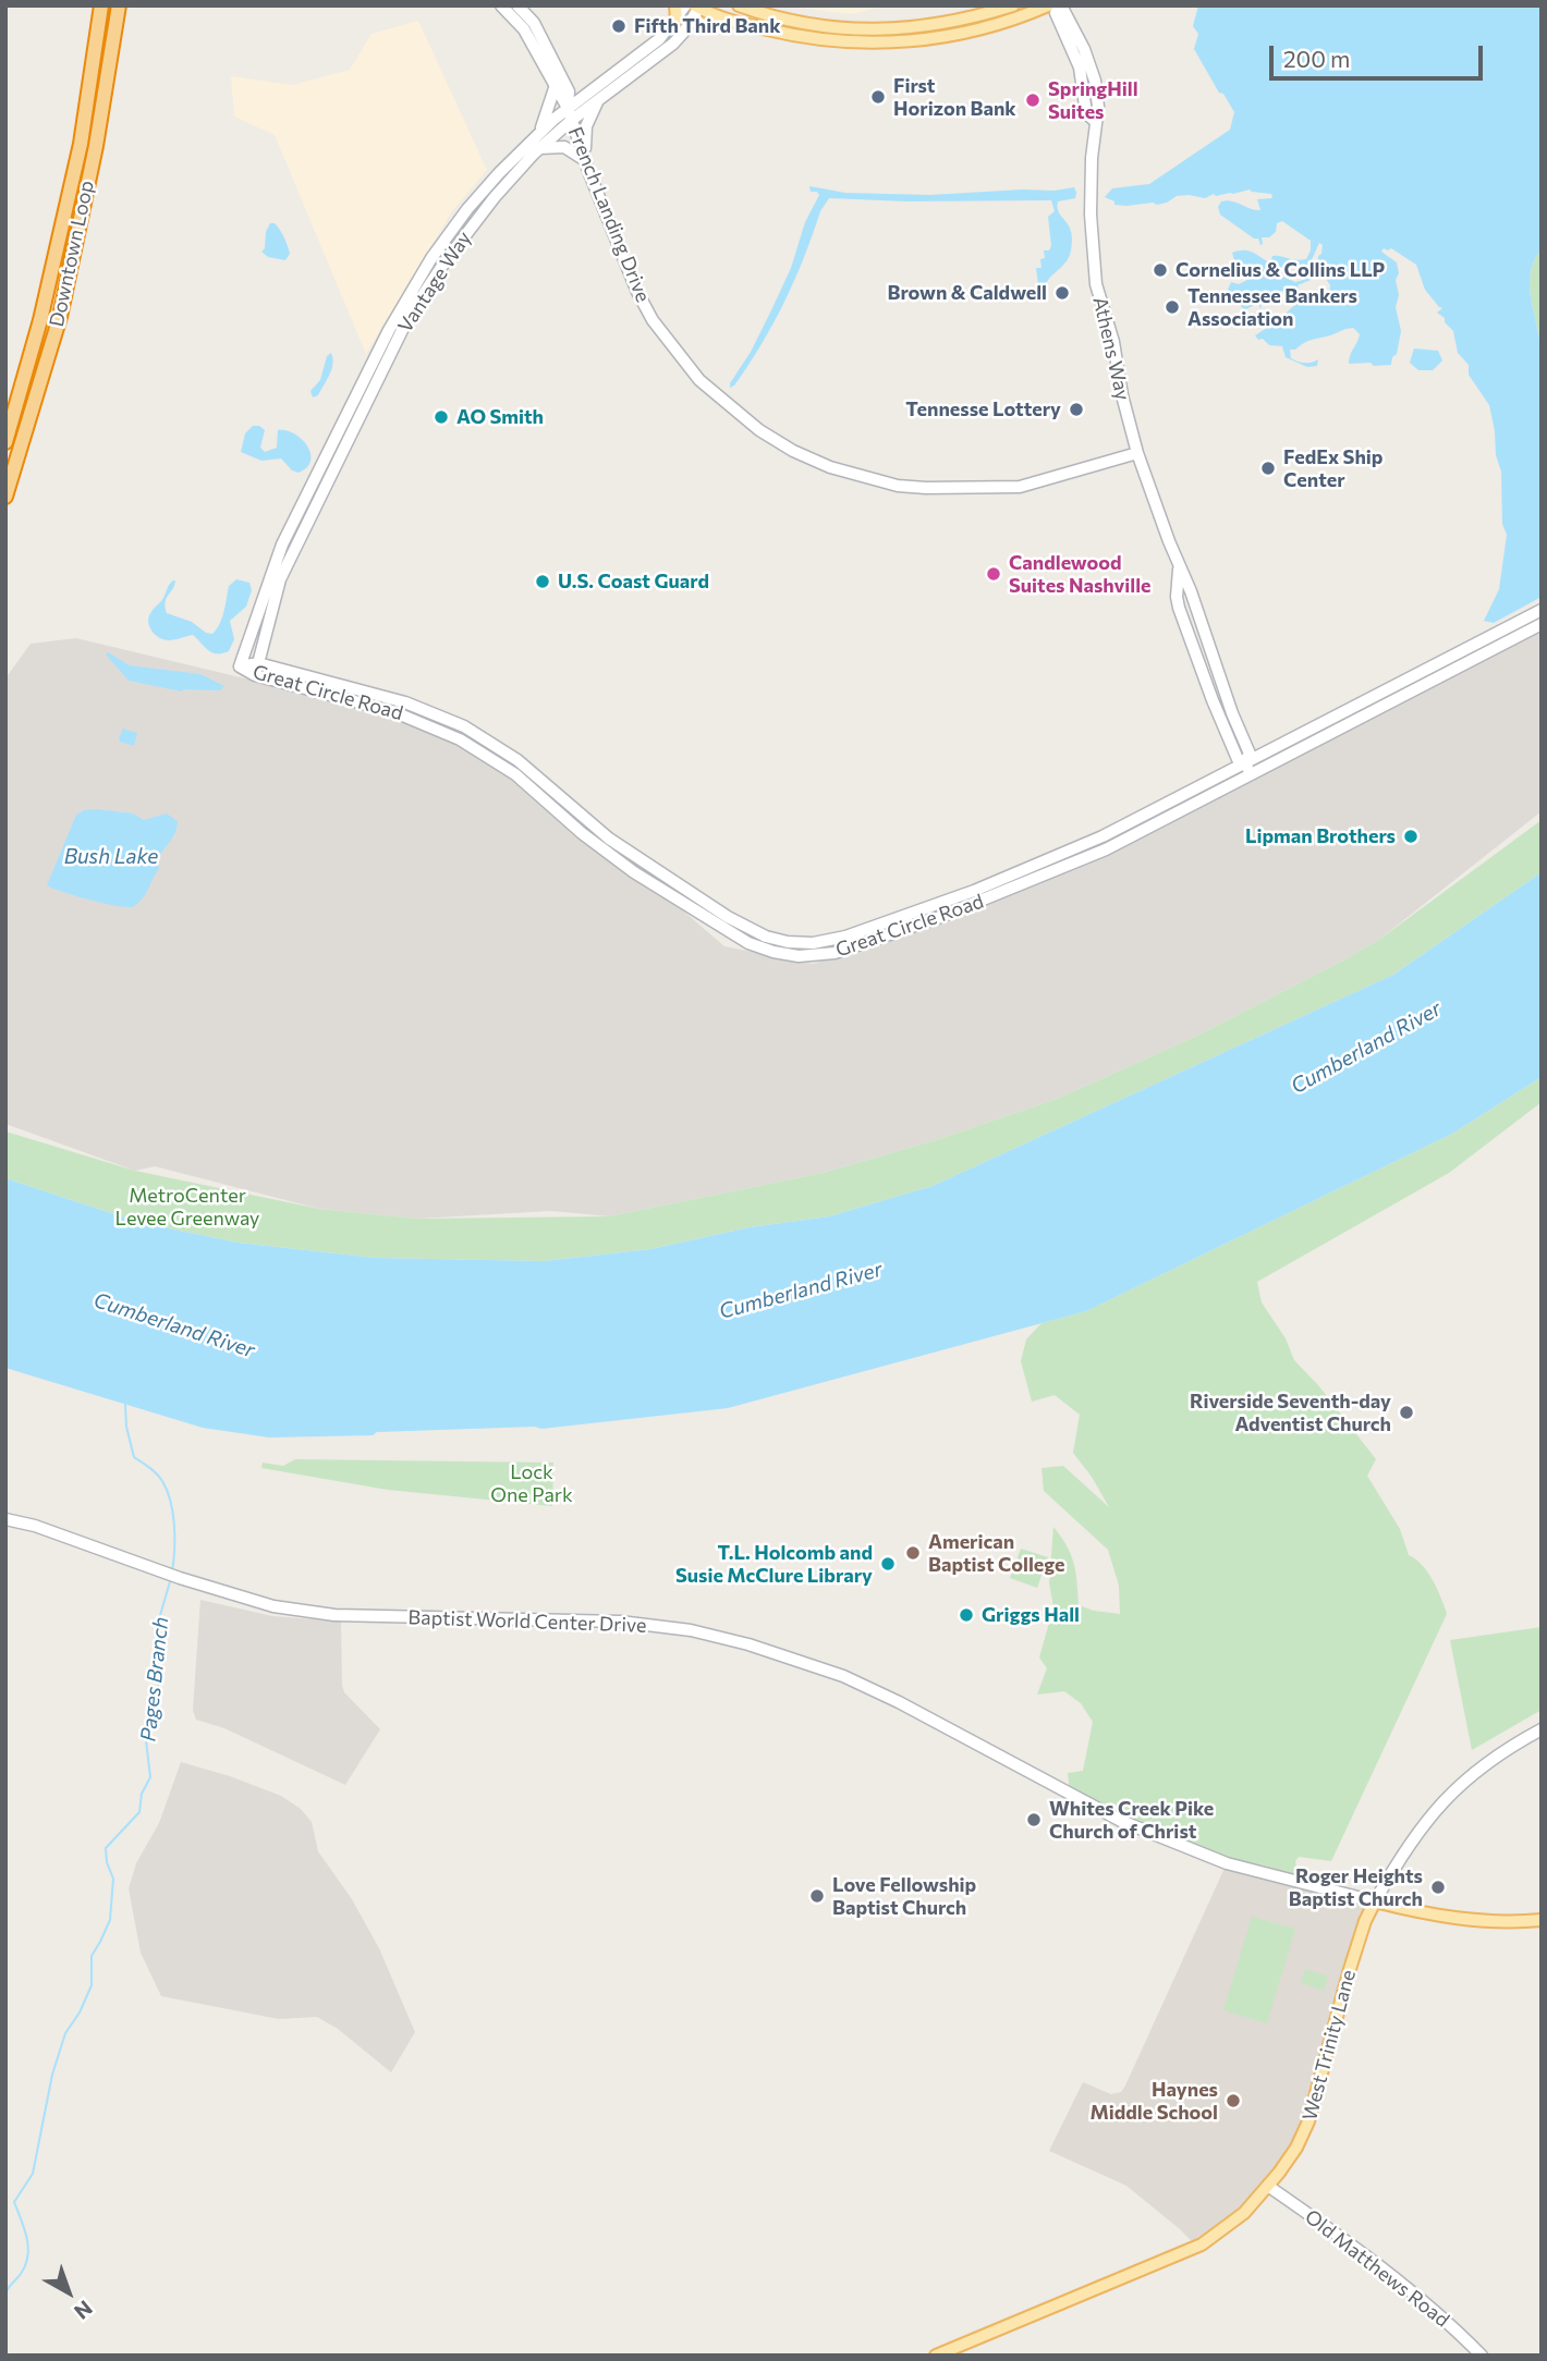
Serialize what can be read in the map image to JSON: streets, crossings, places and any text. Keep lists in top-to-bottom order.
{
  "streets": {
    "highway": ["Downtown Loop"],
    "main road": ["West Trinity Lane"],
    "street": [
      "French Landing Drive",
      "Vantage Way",
      "Athens Way",
      "Great Circle Road",
      "Baptist World Center Drive",
      "Old Matthews Road"
    ]
  },
  "crossings": [
    ["French Landing Drive", "Vantage Way"],
    ["French Landing Drive", "Athens Way"],
    ["Vantage Way", "Great Circle Road"],
    ["Athens Way", "Great Circle Road"],
    ["Baptist World Center Drive", "West Trinity Lane"],
    ["West Trinity Lane", "Old Matthews Road"]
  ],
  "water": ["Bush Lake", "Cumberland River", "Pages Branch"],
  "parks": ["MetroCenter Levee Greenway", "Lock One Park"],
  "places": [
    "Fifth Third Bank",
    "First Horizon Bank",
    "SpringHill Suites",
    "Cornelius & Collins LLP",
    "Brown & Caldwell",
    "Tennessee Bankers Association",
    "Tennesse Lottery",
    "AO Smith",
    "FedEx Ship Center",
    "Candlewood Suites Nashville",
    "U.S. Coast Guard",
    "Lipman Brothers",
    "Riverside Seventh-day Adventist Church",
    "American Baptist College",
    "T.L. Holcomb and Susie McClure Library",
    "Griggs Hall",
    "Whites Creek Pike Church of Christ",
    "Roger Heights Baptist Church",
    "Love Fellowship Baptist Church",
    "Haynes Middle School"
  ],
  "scale_bar": "200 m",
  "north": "bottom right"
}
